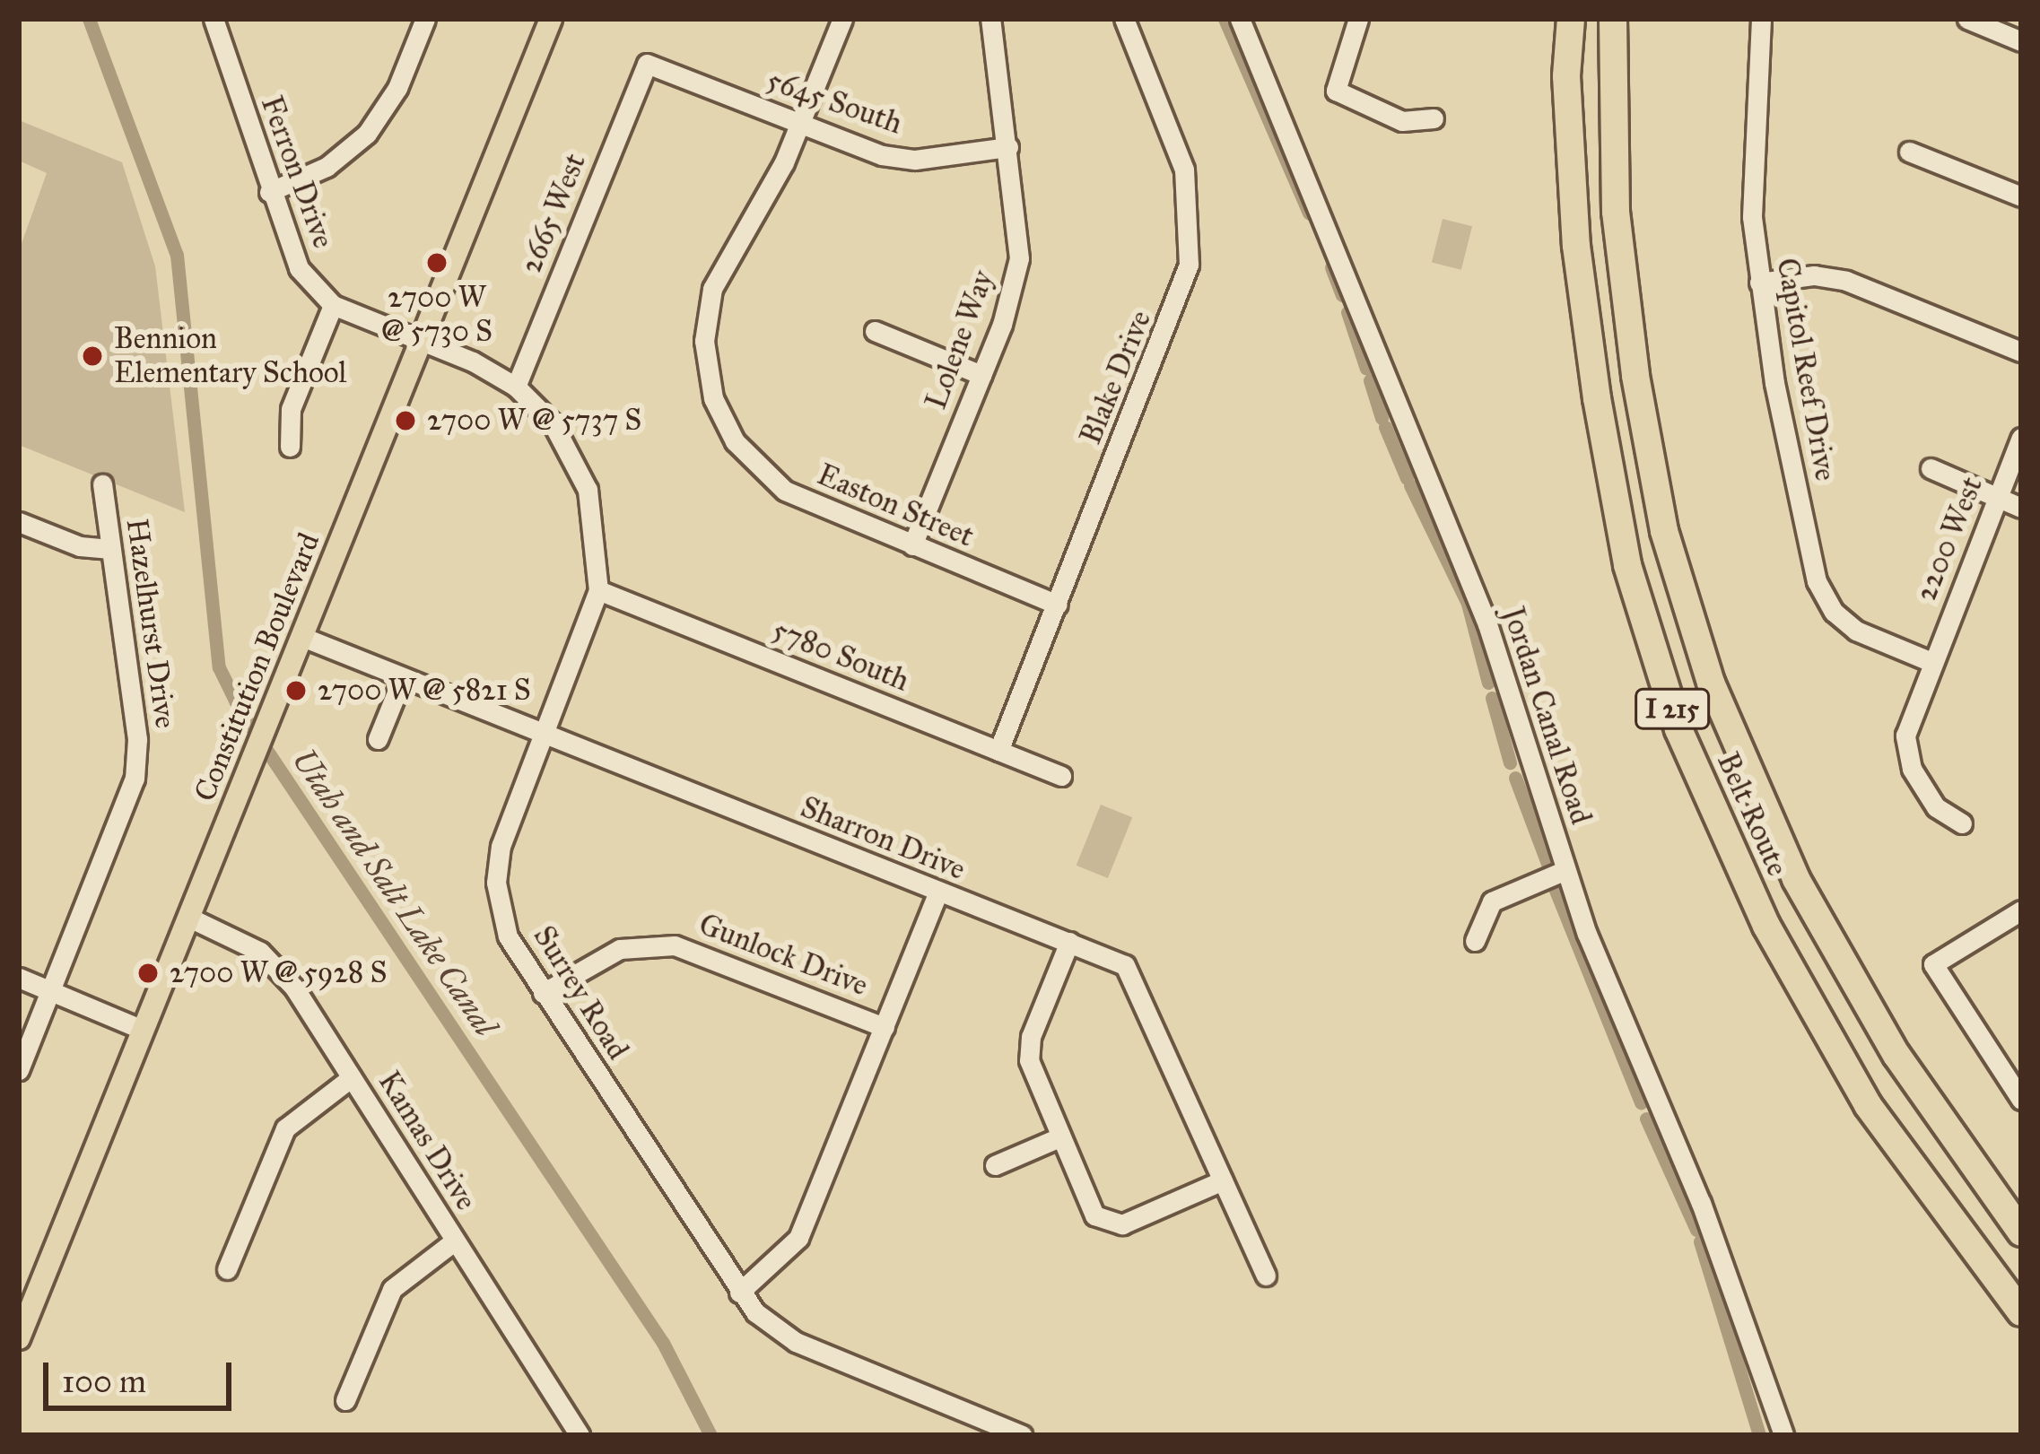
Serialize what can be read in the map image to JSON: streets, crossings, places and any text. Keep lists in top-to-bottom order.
{
  "streets": {
    "highway": ["I 215", "Belt Route"],
    "main road": ["Constitution Boulevard"],
    "street": [
      "5645 South",
      "Ferron Drive",
      "2665 West",
      "Lolene Way",
      "Capitol Reef Drive",
      "Blake Drive",
      "Easton Street",
      "2200 West",
      "Hazelhurst Drive",
      "5780 South",
      "Jordan Canal Road",
      "Sharron Drive",
      "Gunlock Drive",
      "Surrey Road",
      "Kamas Drive"
    ]
  },
  "crossings": [
    ["5645 South", "2665 West"],
    ["5645 South", "Lolene Way"],
    ["5645 South", "Easton Street"],
    ["Ferron Drive", "Constitution Boulevard"],
    ["Ferron Drive", "Surrey Road"],
    ["2665 West", "Surrey Road"],
    ["Lolene Way", "Easton Street"],
    ["Capitol Reef Drive", "2200 West"],
    ["Blake Drive", "Easton Street"],
    ["Blake Drive", "5780 South"],
    ["5780 South", "Surrey Road"],
    ["Constitution Boulevard", "Sharron Drive"],
    ["Constitution Boulevard", "Surrey Road"],
    ["Constitution Boulevard", "Kamas Drive"],
    ["Sharron Drive", "Surrey Road"],
    ["Gunlock Drive", "Surrey Road"]
  ],
  "water": ["Utah and Salt Lake Canal"],
  "places": [
    "2700 W @ 5730 S",
    "Bennion Elementary School",
    "2700 W @ 5737 S",
    "2700 W @ 5821 S",
    "2700 W @ 5928 S"
  ],
  "scale_bar": "100 m"
}
